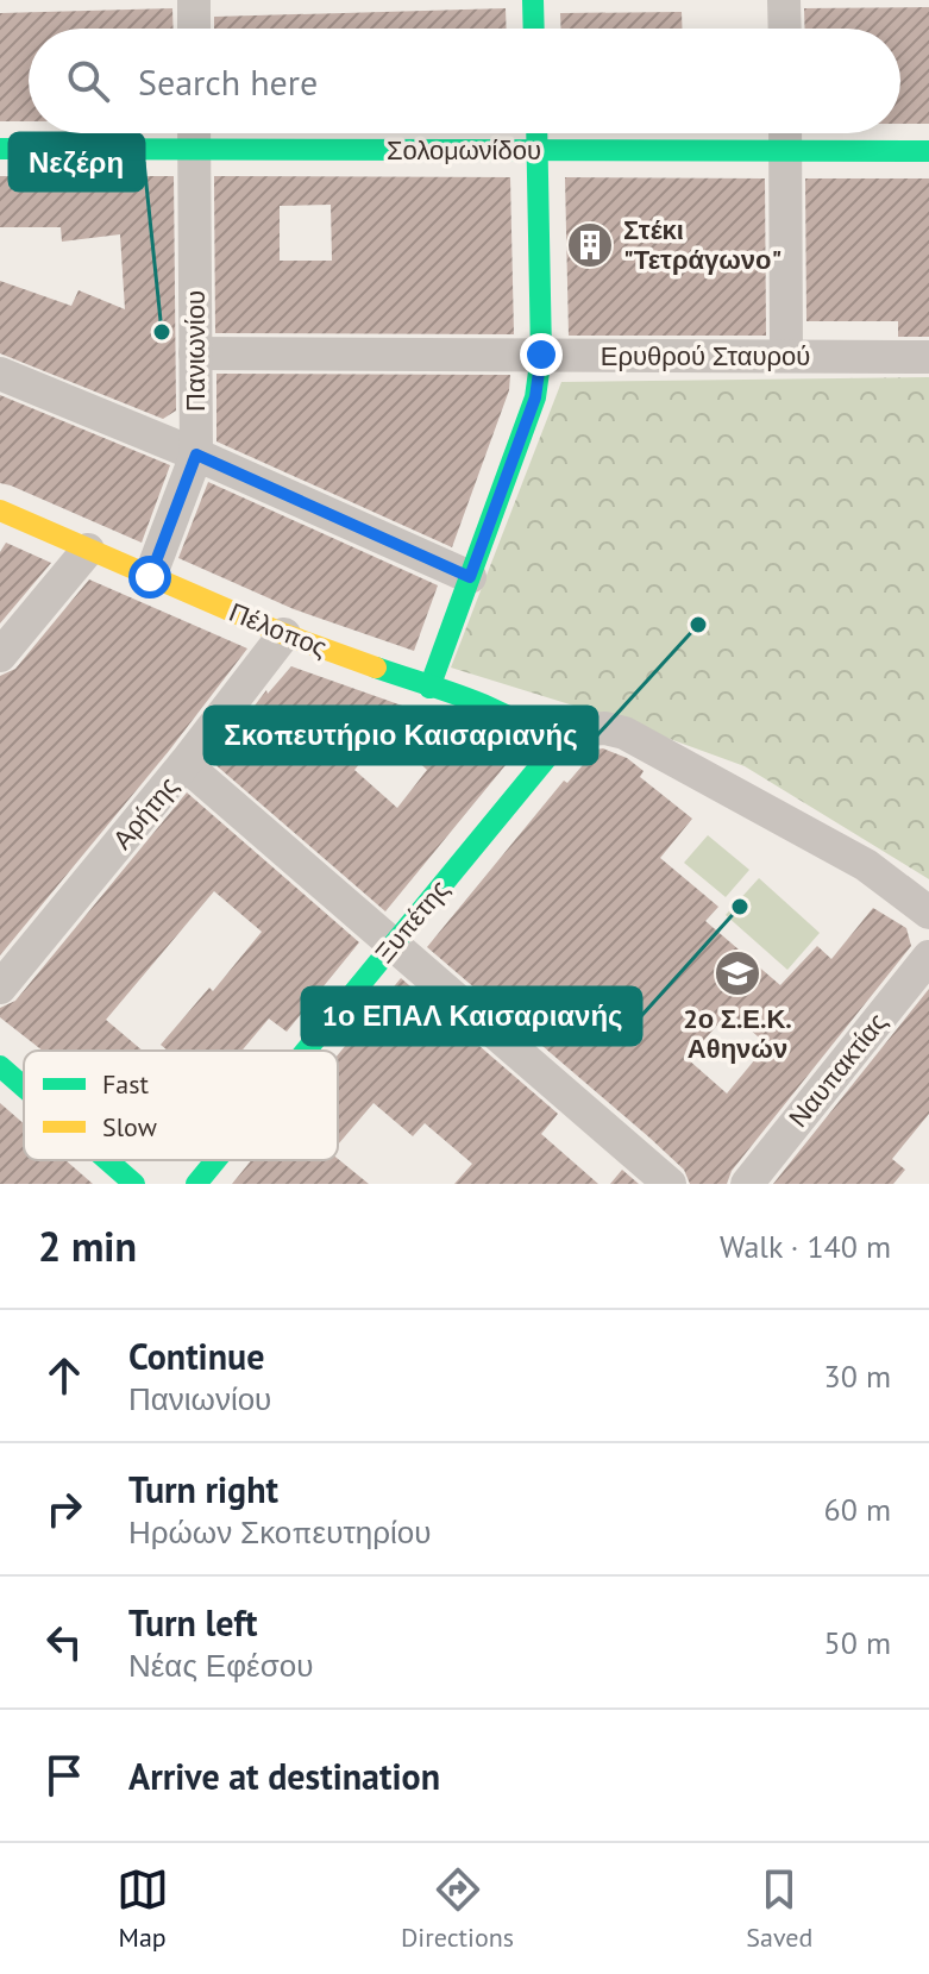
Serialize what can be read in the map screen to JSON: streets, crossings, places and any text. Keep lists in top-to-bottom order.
{
  "streets": {
    "street": [
      "Σολομωνίδου",
      "Πανιωνίου",
      "Ερυθρού Σταυρού",
      "Πέλοπος",
      "Αρήτης",
      "Ξυπέτης",
      "Ναυπακτίας"
    ]
  },
  "crossings": [
    ["Σολομωνίδου", "Πανιωνίου"],
    ["Πανιωνίου", "Ερυθρού Σταυρού"],
    ["Πανιωνίου", "Πέλοπος"],
    ["Πέλοπος", "Αρήτης"],
    ["Πέλοπος", "Ξυπέτης"]
  ],
  "places": {
    "building": ["Στέκι \"Τετράγωνο\""],
    "other": ["Νεζέρη", "Σκοπευτήριο Καισαριανής", "1ο ΕΠΑΛ Καισαριανής"],
    "school or university": ["2ο Σ.Ε.Κ. Αθηνών"]
  },
  "legend": ["Fast", "Slow"],
  "page": {
    "search": "Search here",
    "heading": ["2 min", "Walk · 140 m"],
    "list": [
      ["Continue", "Πανιωνίου", "30 m"],
      ["Turn right", "Ηρώων Σκοπευτηρίου", "60 m"],
      ["Turn left", "Νέας Εφέσου", "50 m"],
      "Arrive at destination"
    ],
    "nav": ["Map", "Directions", "Saved"]
  }
}
